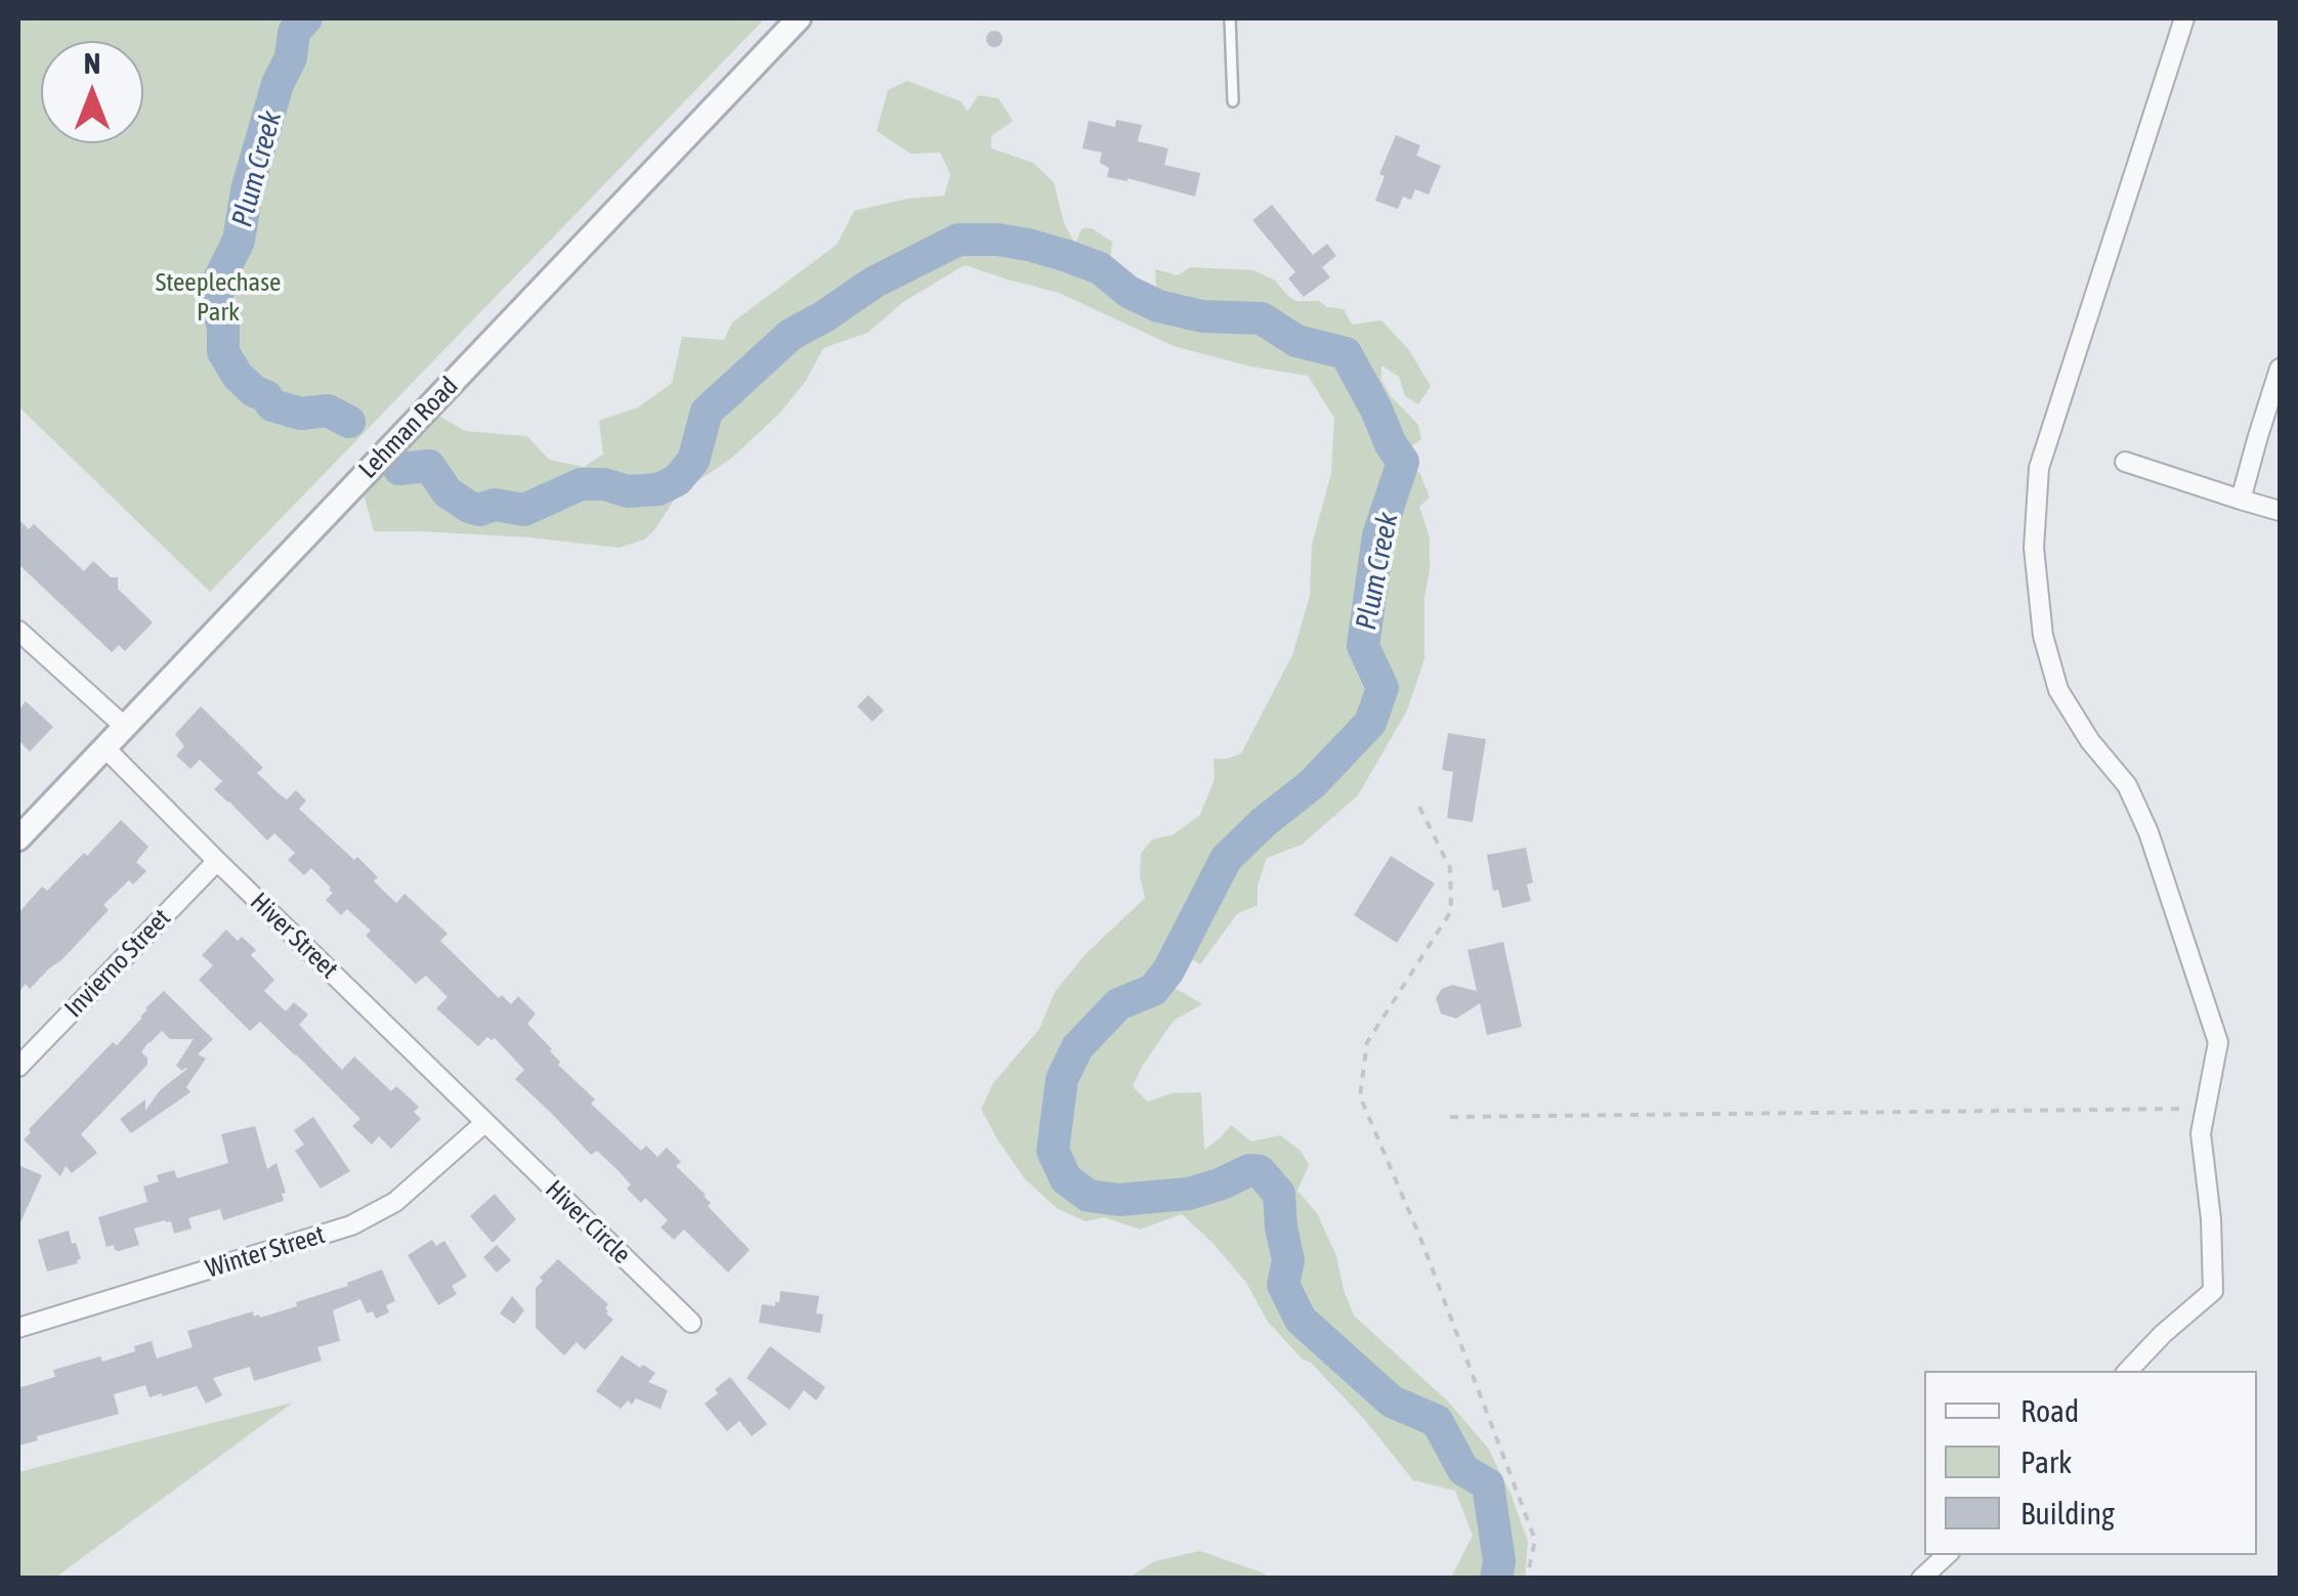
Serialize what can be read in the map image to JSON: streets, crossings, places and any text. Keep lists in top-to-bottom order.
{
  "streets": {
    "street": [
      "Lehman Road",
      "Hiver Street",
      "Invierno Street",
      "Hiver Circle",
      "Winter Street"
    ]
  },
  "crossings": [
    ["Lehman Road", "Hiver Street"],
    ["Hiver Street", "Invierno Street"],
    ["Hiver Street", "Hiver Circle"],
    ["Hiver Street", "Winter Street"],
    ["Hiver Circle", "Winter Street"]
  ],
  "water": ["Plum Creek"],
  "parks": ["Steeplechase Park"],
  "legend": ["Road", "Park", "Building"],
  "north": "top"
}
